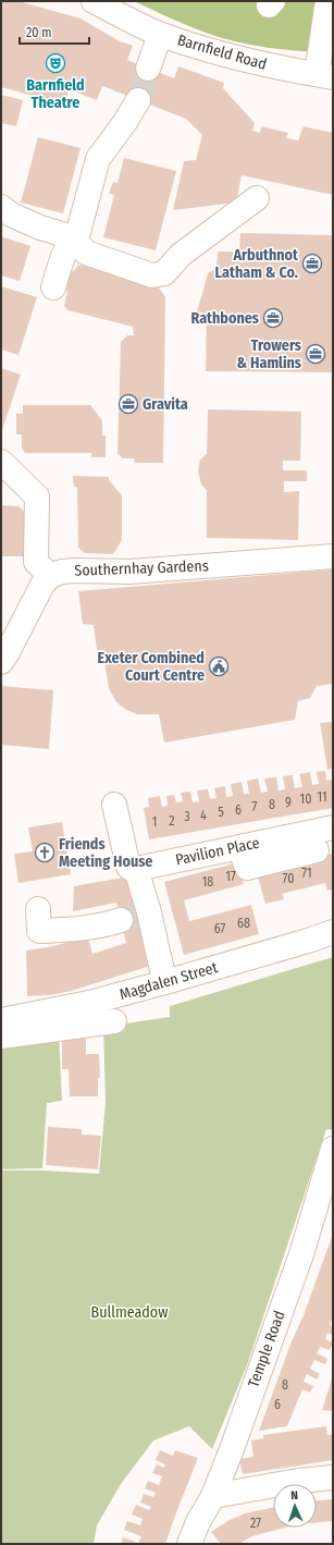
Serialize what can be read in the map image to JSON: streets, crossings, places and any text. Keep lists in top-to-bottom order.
{
  "streets": {
    "street": [
      "Barnfield Road",
      "Southernhay Gardens",
      "Pavilion Place",
      "Magdalen Street",
      "Temple Road"
    ]
  },
  "parks": ["Bullmeadow"],
  "places": {
    "theatre": ["Barnfield Theatre"],
    "office": [
      "Arbuthnot Latham & Co.",
      "Rathbones",
      "Trowers & Hamlins",
      "Gravita"
    ],
    "public building": ["Exeter Combined Court Centre"],
    "church": ["Friends Meeting House"]
  },
  "house_numbers": [
    "11",
    "10",
    "9",
    "8",
    "7",
    "6",
    "5",
    "4",
    "3",
    "2",
    "1",
    "71",
    "17",
    "70",
    "18",
    "68",
    "67",
    "8",
    "6",
    "27"
  ],
  "scale_bar": "20 m",
  "north": "top"
}
